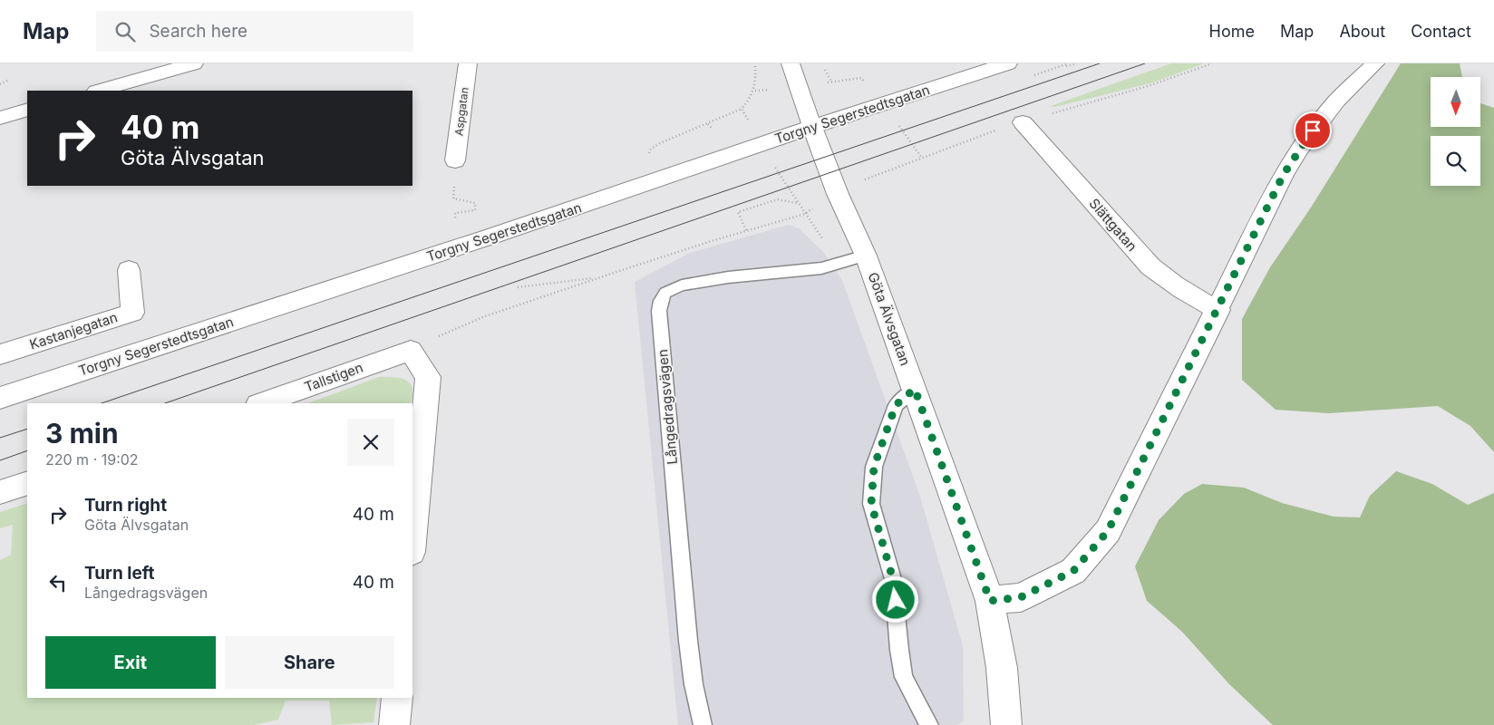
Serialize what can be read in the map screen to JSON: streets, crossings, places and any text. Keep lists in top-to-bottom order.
{
  "streets": {
    "street": [
      "Aspgatan",
      "Torgny Segerstedtsgatan",
      "Slättgatan",
      "Göta Älvsgatan",
      "Kastanjegatan",
      "Tallstigen"
    ],
    "lane": ["Långedragsvägen"]
  },
  "crossings": [
    ["Torgny Segerstedtsgatan", "Göta Älvsgatan"],
    ["Göta Älvsgatan", "Långedragsvägen"]
  ],
  "north": "bottom",
  "page": {
    "header": "Map",
    "search": "Search here",
    "nav": [
      "Home",
      "Map",
      "About",
      "Contact"
    ],
    "turn": ["40 m", "Göta Älvsgatan"],
    "heading": ["3 min", "220 m · 19:02"],
    "list": [
      {
        "name": "Turn right",
        "note": "Göta Älvsgatan",
        "value": "40 m"
      },
      {
        "name": "Turn left",
        "note": "Långedragsvägen",
        "value": "40 m"
      }
    ],
    "buttons": ["Exit", "Share"]
  }
}
